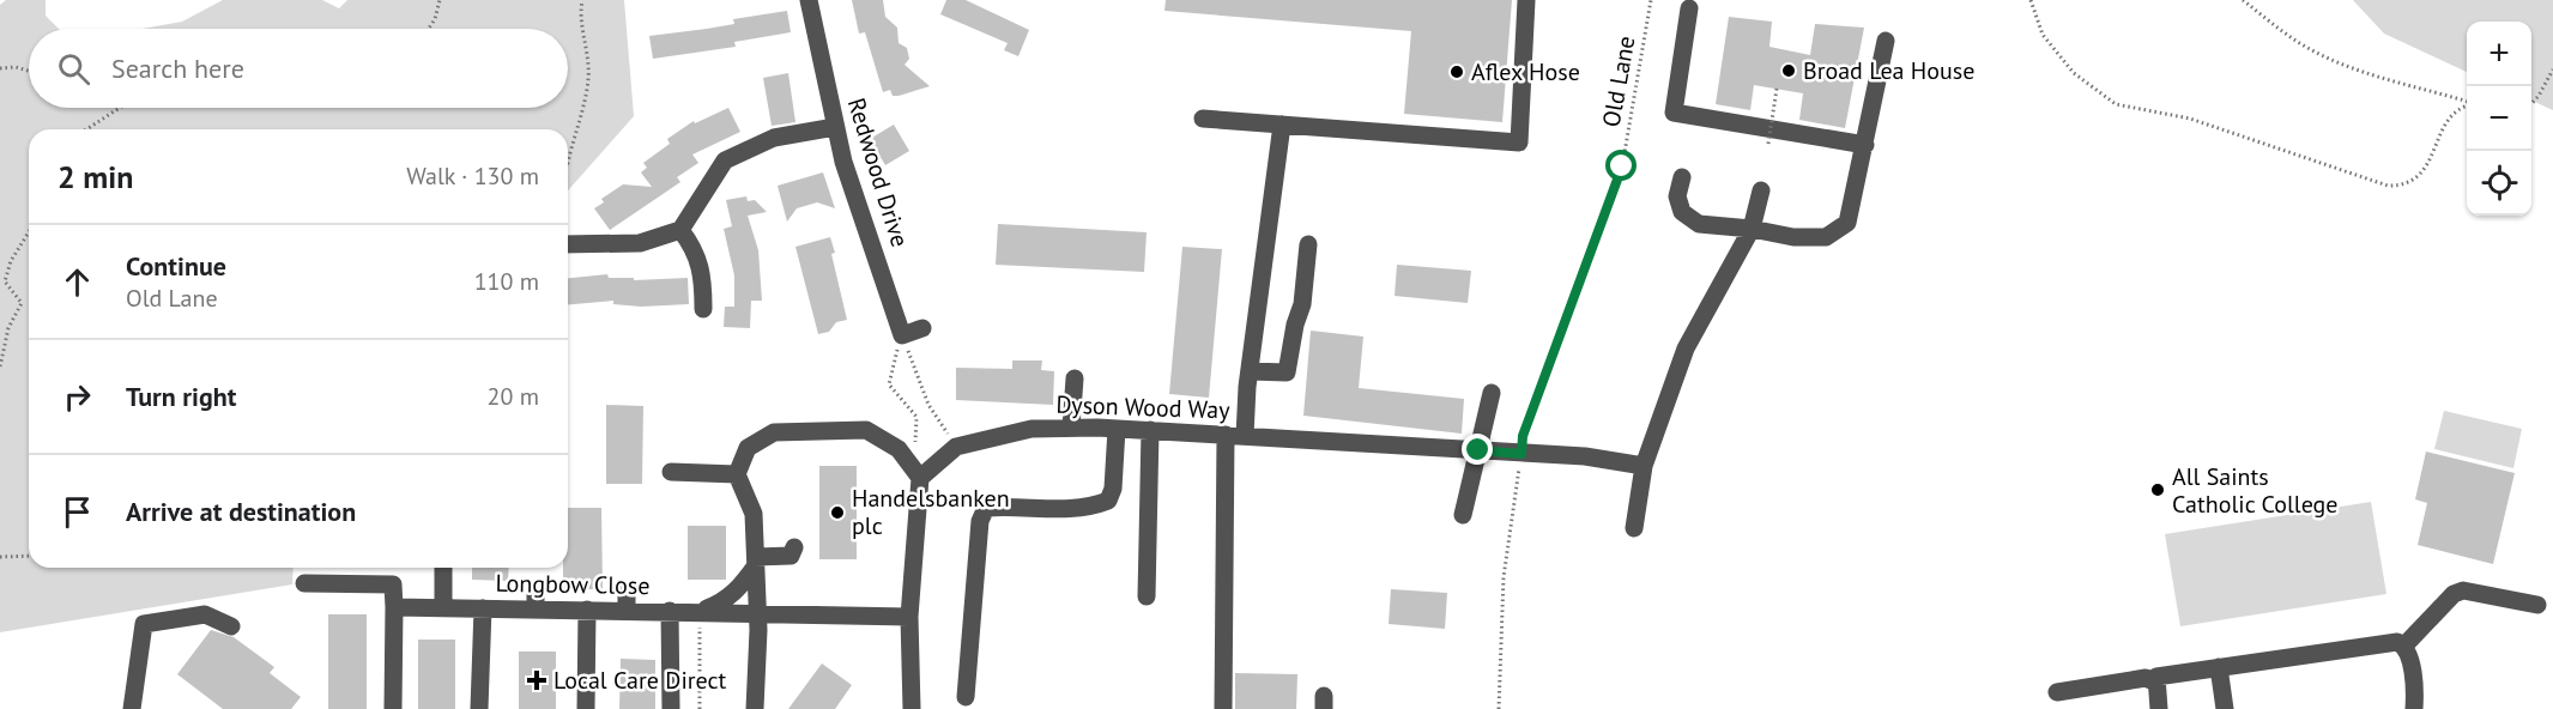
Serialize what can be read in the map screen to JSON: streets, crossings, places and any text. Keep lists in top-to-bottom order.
{
  "streets": {
    "street": ["Redwood Drive", "Dyson Wood Way", "Longbow Close"],
    "path": ["Old Lane"]
  },
  "crossings": [
    ["Old Lane", "Dyson Wood Way"]
  ],
  "places": {
    "other": [
      "Broad Lea House",
      "Aflex Hose",
      "All Saints Catholic College",
      "Handelsbanken plc"
    ],
    "health": ["Local Care Direct"]
  },
  "page": {
    "map_buttons": ["+", "−"],
    "search": "Search here",
    "heading": ["2 min", "Walk · 130 m"],
    "list": [
      ["Continue", "Old Lane", "110 m"],
      ["Turn right", "20 m"],
      "Arrive at destination"
    ]
  }
}
